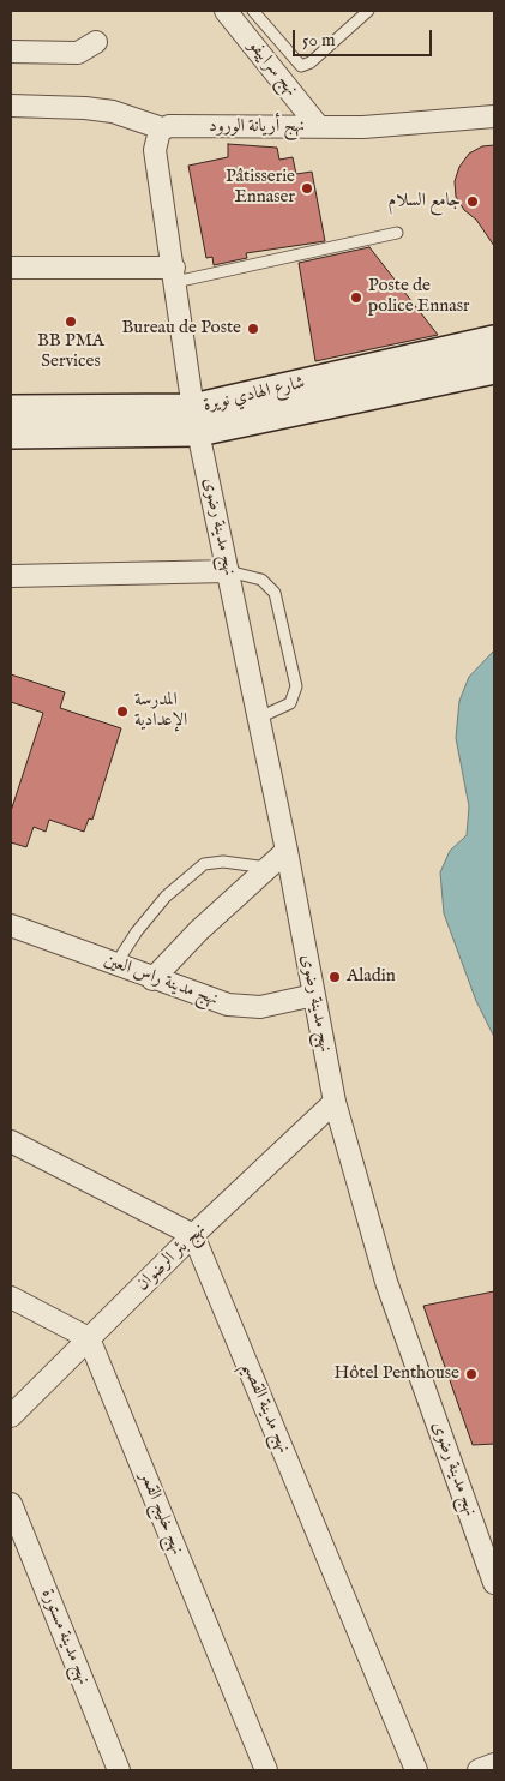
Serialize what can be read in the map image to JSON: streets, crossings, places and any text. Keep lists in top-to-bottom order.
{
  "streets": {
    "main road": ["شارع الهادي نويرة"],
    "street": [
      "نهج سراييفو",
      "نهج أريانة الورود",
      "نهج مدينة رضوى",
      "نهج مدينة راس العين",
      "نهج بئر الرضوان",
      "نهج مدينة القصيم",
      "نهج خليج القمر",
      "نهج مدينة مستورة"
    ]
  },
  "crossings": [
    ["نهج سراييفو", "نهج أريانة الورود"],
    ["شارع الهادي نويرة", "نهج مدينة رضوى"],
    ["نهج مدينة رضوى", "نهج مدينة راس العين"],
    ["نهج مدينة رضوى", "نهج بئر الرضوان"],
    ["نهج بئر الرضوان", "نهج مدينة القصيم"],
    ["نهج بئر الرضوان", "نهج خليج القمر"]
  ],
  "places": [
    "Pâtisserie Ennaser",
    "جامع السلام",
    "Poste de police Ennasr",
    "BB PMA Services",
    "Bureau de Poste",
    "المدرسة الإعدادية",
    "Aladin",
    "Hôtel Penthouse"
  ],
  "scale_bar": "50 m"
}
